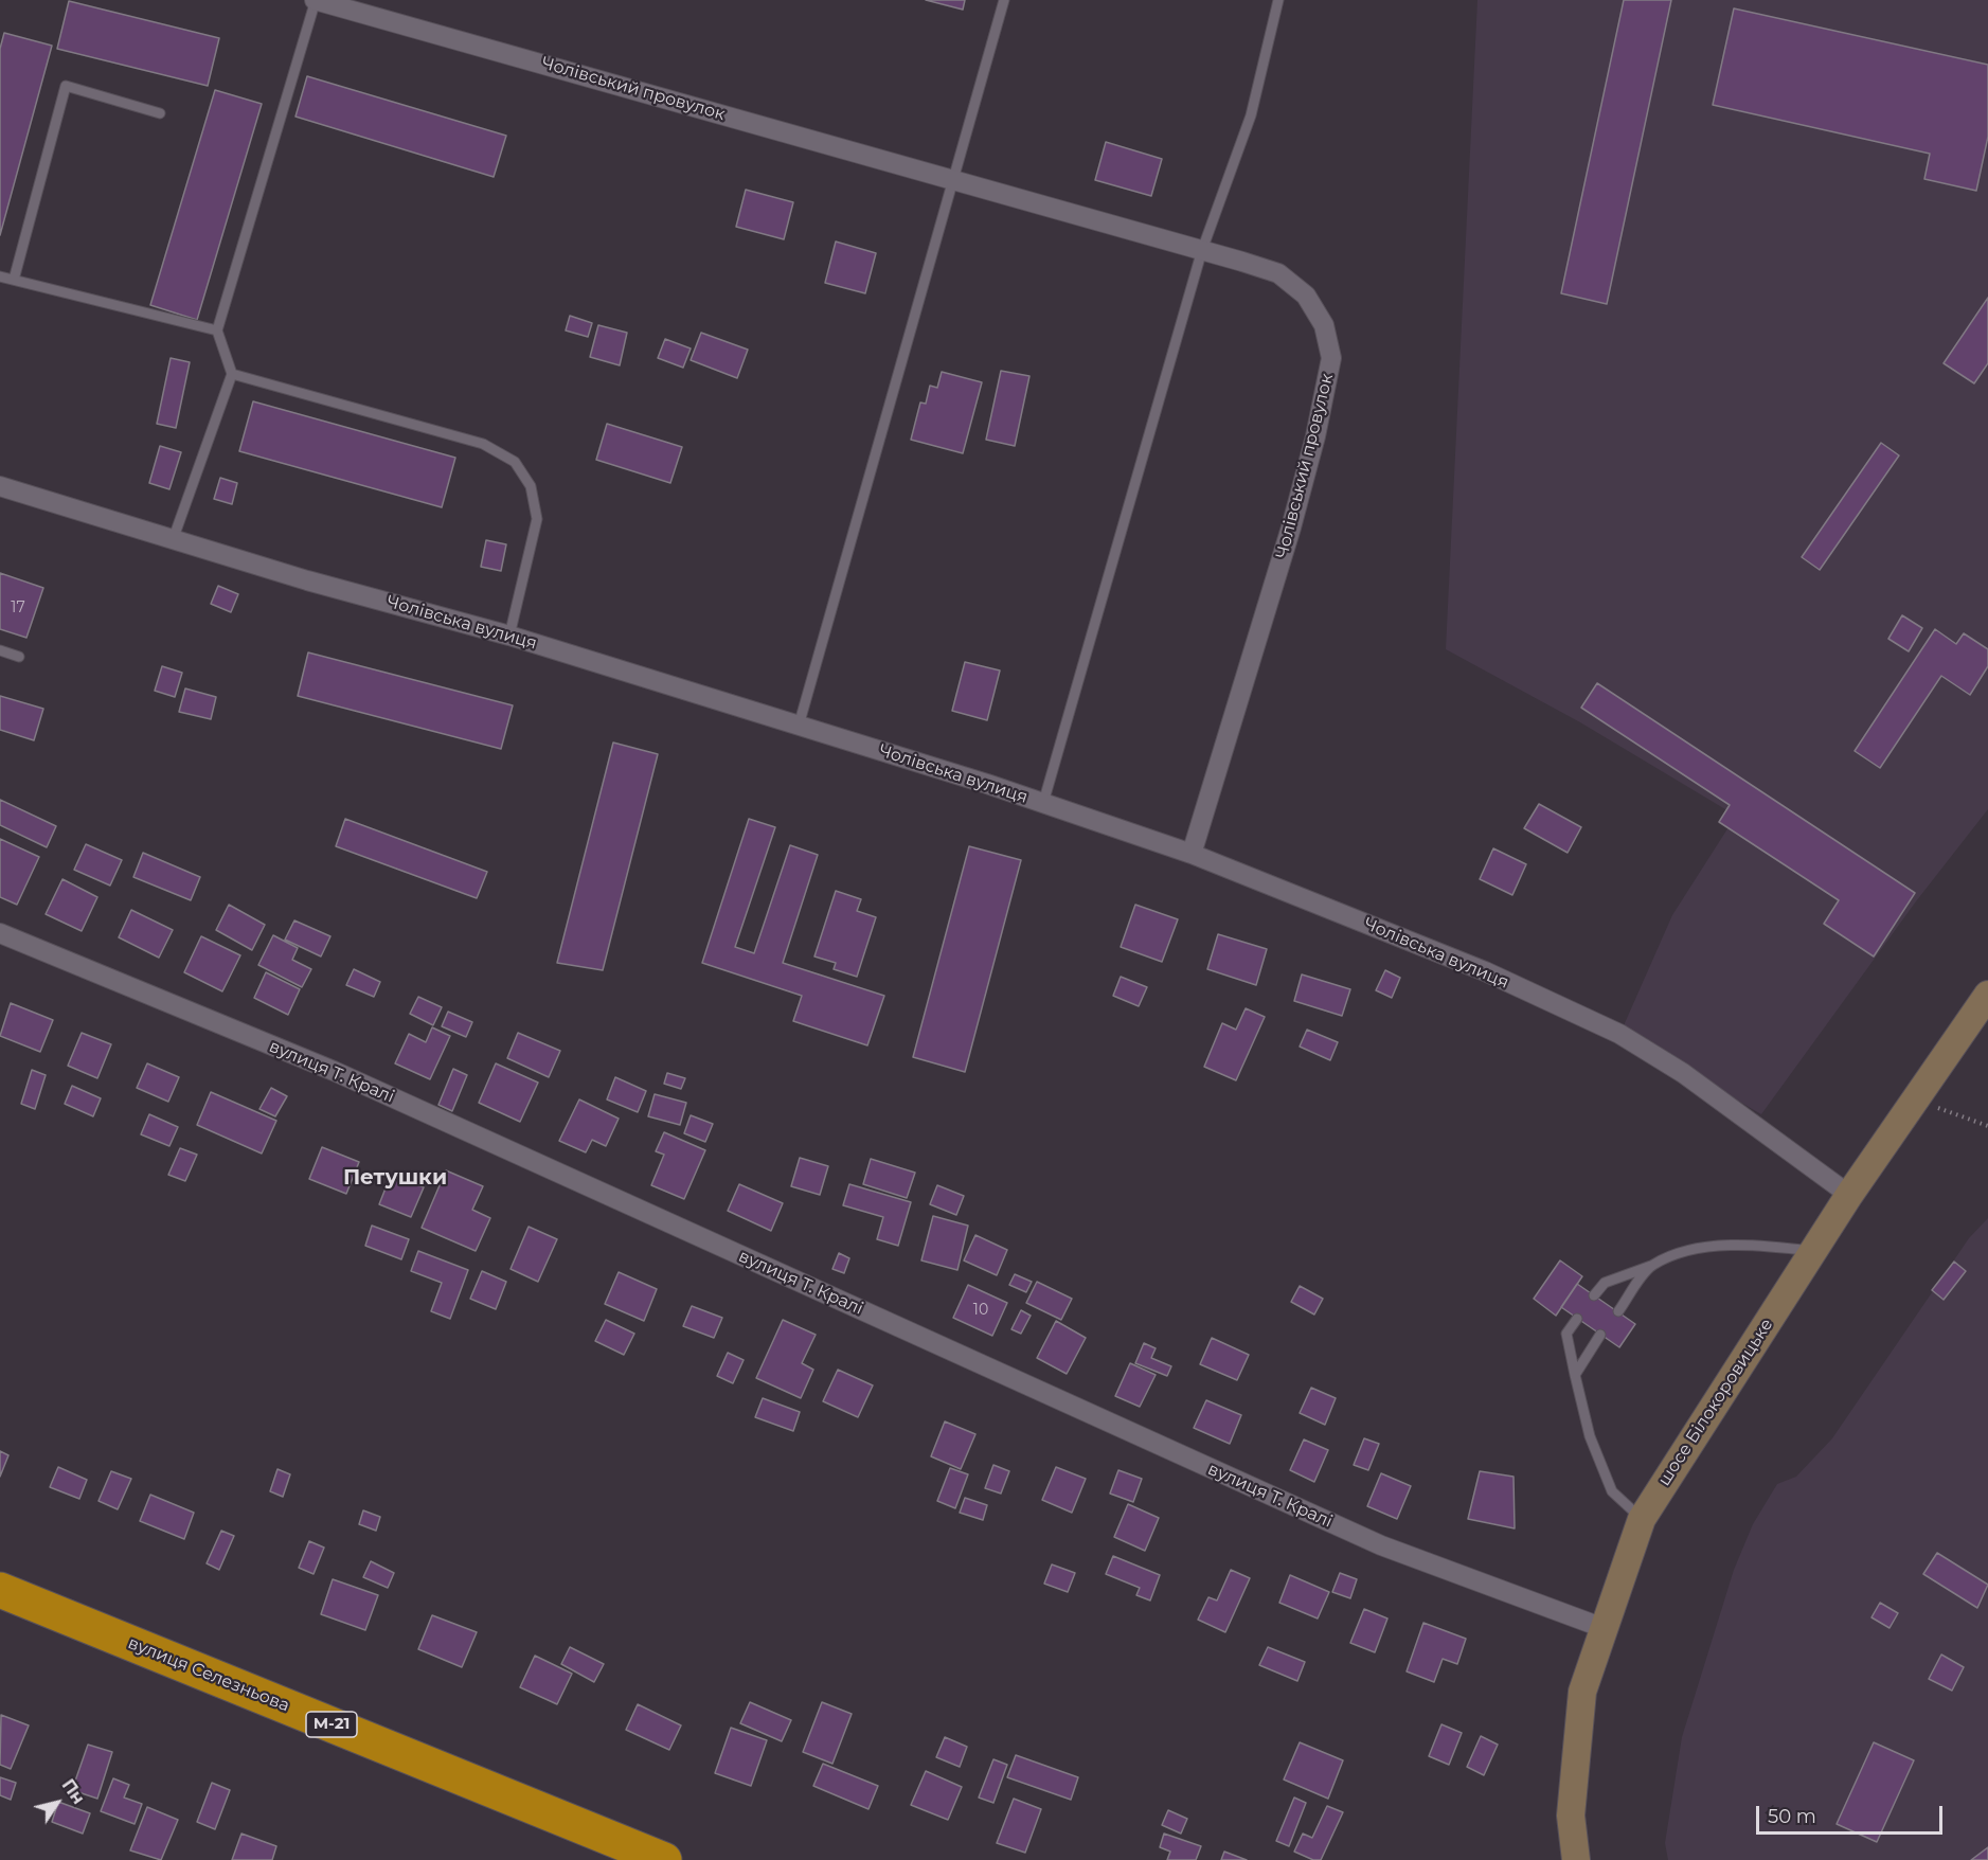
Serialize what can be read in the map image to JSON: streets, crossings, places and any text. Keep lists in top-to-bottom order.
{
  "streets": {
    "highway": ["вулиця Селезньова", "М-21"],
    "main road": ["шосе Білокоровицьке"],
    "street": ["Чолівський провулок", "Чолівська вулиця", "вулиця Т. Кралі"]
  },
  "crossings": [
    ["Чолівський провулок", "Чолівська вулиця"],
    ["Чолівська вулиця", "шосе Білокоровицьке"],
    ["вулиця Т. Кралі", "шосе Білокоровицьке"]
  ],
  "districts": ["Петушки"],
  "house_numbers": ["17", "10"],
  "scale_bar": "50 m",
  "north": "top right"
}
